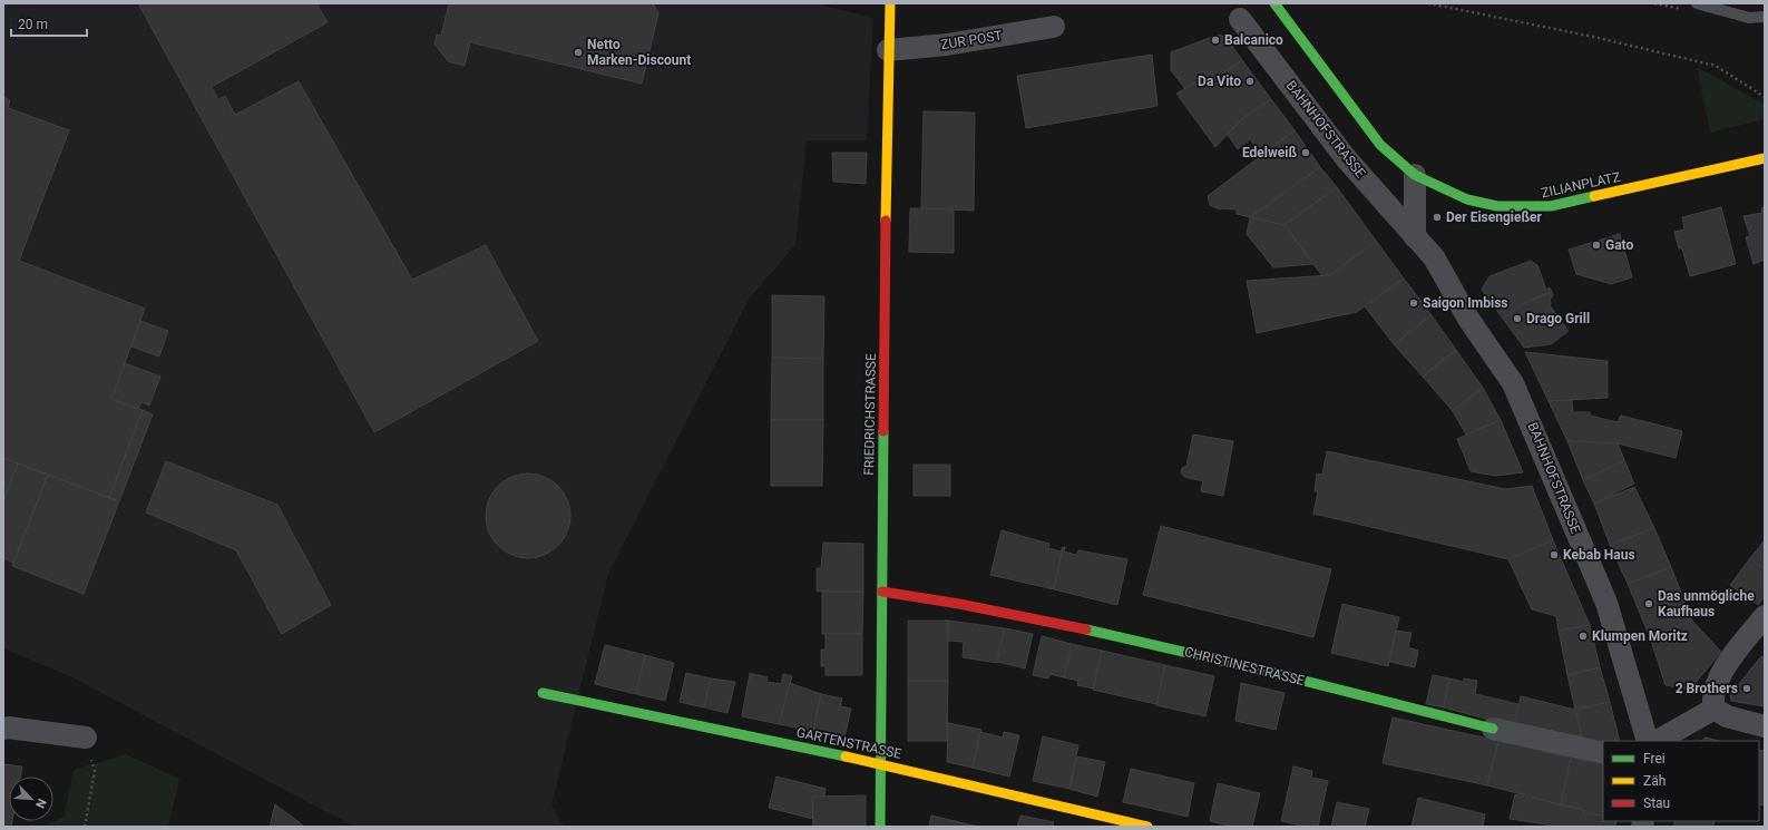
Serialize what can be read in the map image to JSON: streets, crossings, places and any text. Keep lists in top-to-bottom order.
{
  "streets": {
    "street": [
      "ZUR POST",
      "BAHNHOFSTRASSE",
      "ZILIANPLATZ",
      "FRIEDRICHSTRASSE",
      "CHRISTINESTRASSE",
      "GARTENSTRASSE"
    ]
  },
  "crossings": [
    ["ZUR POST", "FRIEDRICHSTRASSE"],
    ["FRIEDRICHSTRASSE", "CHRISTINESTRASSE"],
    ["FRIEDRICHSTRASSE", "GARTENSTRASSE"]
  ],
  "places": [
    "Balcanico",
    "Netto Marken-Discount",
    "Da Vito",
    "Edelweiß",
    "Der Eisengießer",
    "Gato",
    "Saigon Imbiss",
    "Drago Grill",
    "Kebab Haus",
    "Das unmögliche Kaufhaus",
    "Klumpen Moritz",
    "2 Brothers"
  ],
  "legend": ["Frei", "Zäh", "Stau"],
  "scale_bar": "20 m",
  "north": "bottom right"
}
